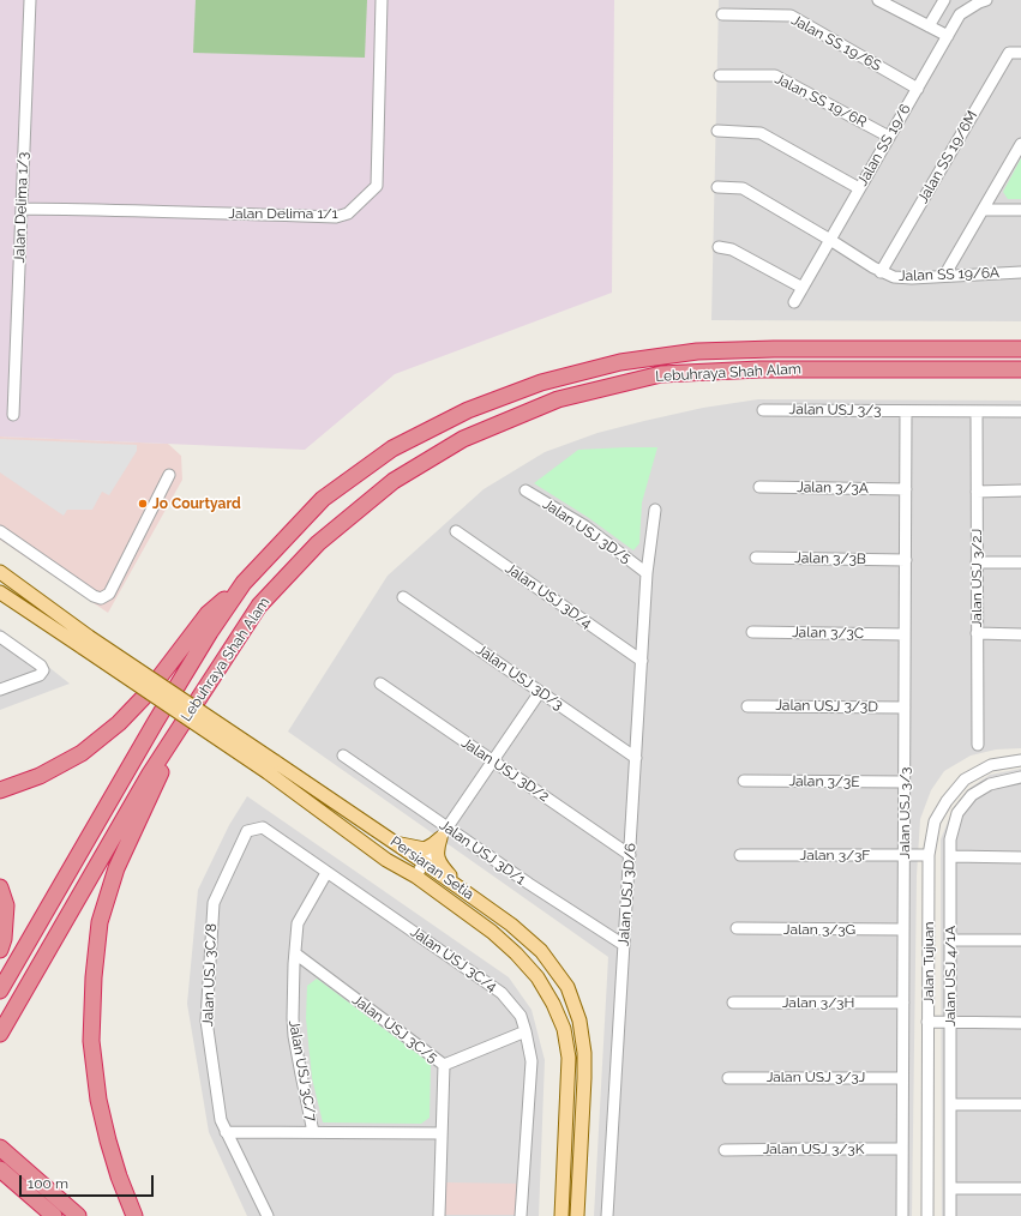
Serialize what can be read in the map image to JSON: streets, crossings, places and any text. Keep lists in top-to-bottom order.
{
  "streets": {
    "highway": ["Lebuhraya Shah Alam"],
    "main road": ["Persiaran Setia"],
    "street": [
      "Jalan SS 19/6S",
      "Jalan SS 19/6R",
      "Jalan SS 19/6",
      "Jalan SS 19/6M",
      "Jalan Delima 1/3",
      "Jalan Delima 1/1",
      "Jalan SS 19/6A",
      "Jalan USJ 3/3",
      "Jalan 3/3A",
      "Jalan USJ 3D/5",
      "Jalan 3/3B",
      "Jalan USJ 3/2J",
      "Jalan USJ 3D/4",
      "Jalan 3/3C",
      "Jalan USJ 3D/3",
      "Jalan USJ 3/3D",
      "Jalan USJ 3D/2",
      "Jalan 3/3E",
      "Jalan USJ 3D/1",
      "Jalan 3/3F",
      "Jalan USJ 3D/6",
      "Jalan 3/3G",
      "Jalan USJ 3C/4",
      "Jalan Tujuan",
      "Jalan USJ 3C/8",
      "Jalan USJ 4/1A",
      "Jalan 3/3H",
      "Jalan USJ 3C/5",
      "Jalan USJ 3C/7",
      "Jalan USJ 3/3J",
      "Jalan USJ 3/3K"
    ]
  },
  "crossings": [
    ["Jalan SS 19/6S", "Jalan SS 19/6"],
    ["Jalan SS 19/6R", "Jalan SS 19/6"],
    ["Jalan SS 19/6", "Jalan SS 19/6A"],
    ["Jalan SS 19/6M", "Jalan SS 19/6A"],
    ["Jalan Delima 1/3", "Jalan Delima 1/1"],
    ["Jalan USJ 3/3", "Jalan 3/3A"],
    ["Jalan USJ 3/3", "Jalan 3/3B"],
    ["Jalan USJ 3/3", "Jalan USJ 3/2J"],
    ["Jalan USJ 3/3", "Jalan 3/3C"],
    ["Jalan USJ 3/3", "Jalan USJ 3/3D"],
    ["Jalan USJ 3/3", "Jalan 3/3E"],
    ["Jalan USJ 3/3", "Jalan 3/3F"],
    ["Jalan USJ 3/3", "Jalan 3/3G"],
    ["Jalan USJ 3/3", "Jalan 3/3H"],
    ["Jalan USJ 3/3", "Jalan USJ 3/3J"],
    ["Jalan USJ 3/3", "Jalan USJ 3/3K"],
    ["Jalan USJ 3D/5", "Jalan USJ 3D/6"],
    ["Jalan USJ 3D/4", "Jalan USJ 3D/6"],
    ["Jalan USJ 3D/3", "Jalan USJ 3D/6"],
    ["Jalan USJ 3D/2", "Jalan USJ 3D/6"],
    ["Jalan USJ 3D/1", "Jalan USJ 3D/6"],
    ["Jalan 3/3F", "Jalan Tujuan"],
    ["Jalan USJ 3C/4", "Jalan USJ 3C/8"],
    ["Jalan USJ 3C/4", "Jalan USJ 3C/7"],
    ["Jalan USJ 3C/5", "Jalan USJ 3C/7"]
  ],
  "places": ["Jo Courtyard"],
  "scale_bar": "100 m"
}
